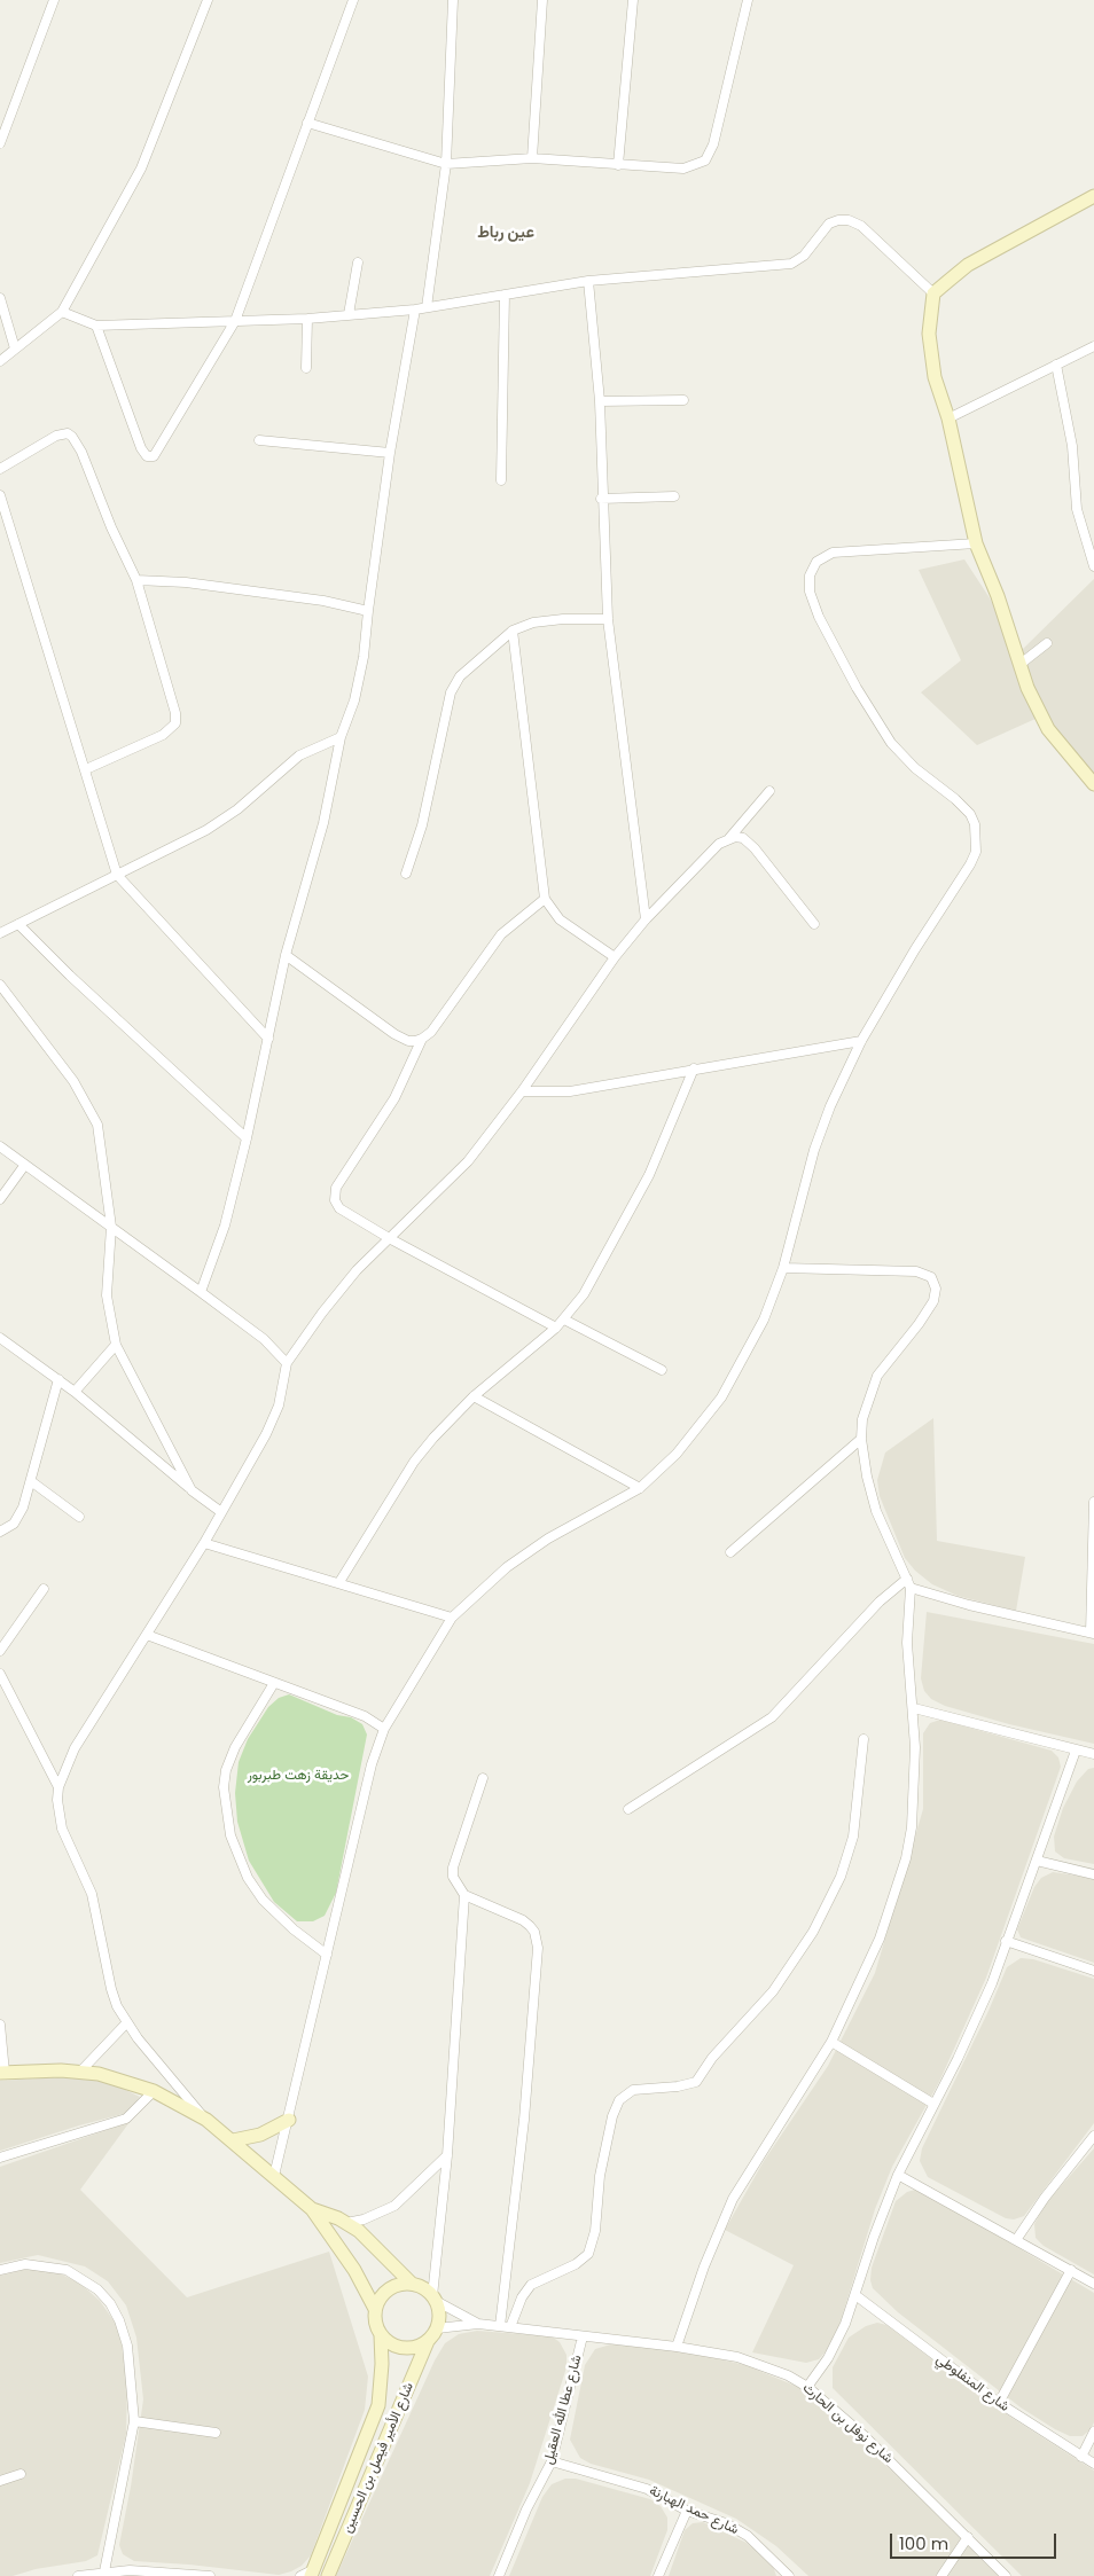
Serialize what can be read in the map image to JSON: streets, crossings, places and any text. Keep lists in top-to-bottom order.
{
  "streets": {
    "street": [
      "شارع المنفلوطي",
      "شارع عطا الله العقيل",
      "شارع نوفل بن الحارث",
      "شارع الأمير فيصل بن الحسين",
      "شارع حمد الهبارنة"
    ]
  },
  "crossings": [
    ["شارع عطا الله العقيل", "شارع نوفل بن الحارث"],
    ["شارع عطا الله العقيل", "شارع حمد الهبارنة"],
    ["شارع نوفل بن الحارث", "شارع الأمير فيصل بن الحسين"]
  ],
  "districts": ["عين رباط"],
  "parks": ["حديقة زهت طبربور"],
  "scale_bar": "100 m"
}
